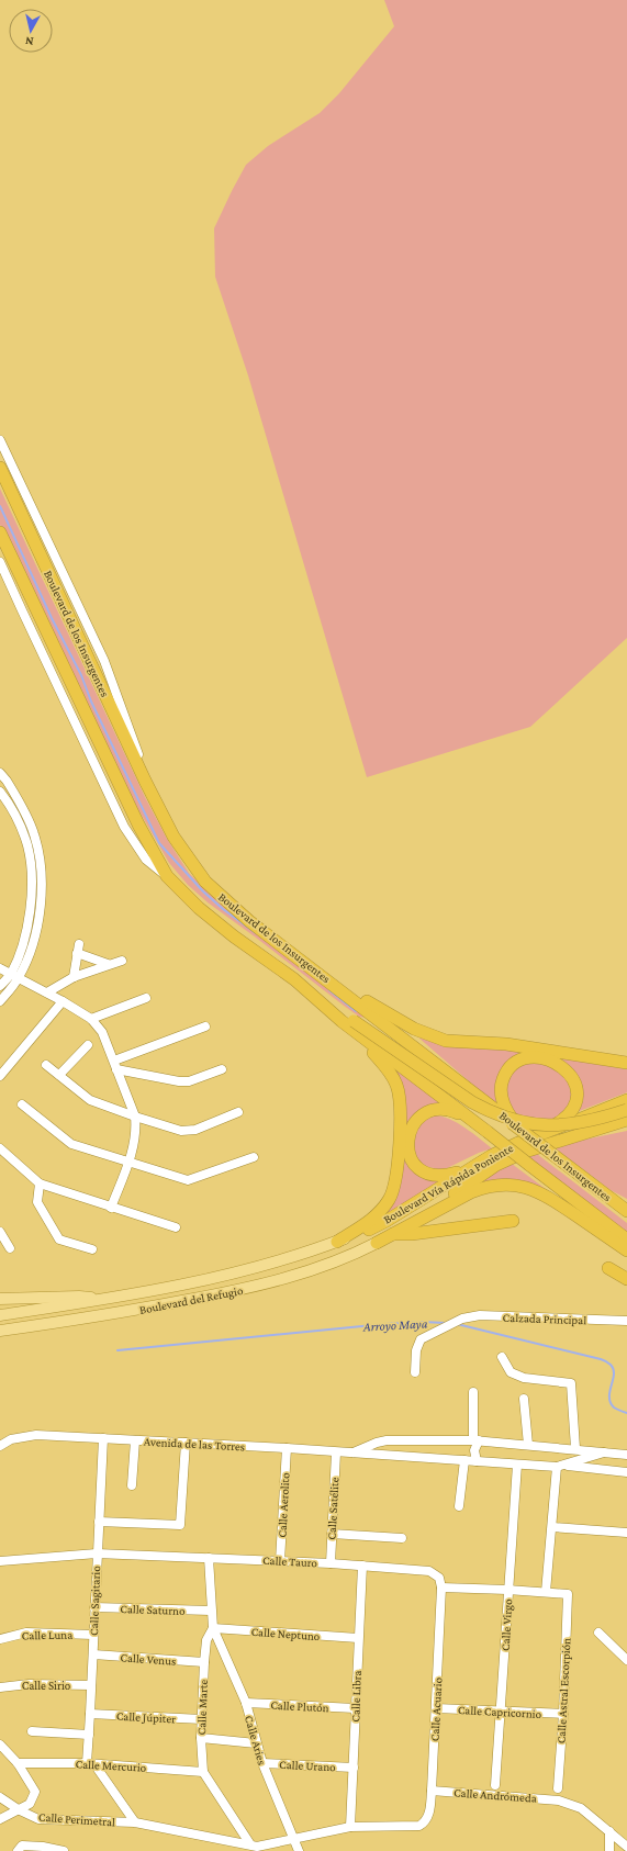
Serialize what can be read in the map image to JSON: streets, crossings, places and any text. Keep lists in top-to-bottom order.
{
  "streets": {
    "highway": ["Boulevard de los Insurgentes", "Boulevard Vía Rápida Poniente"],
    "main road": ["Boulevard del Refugio"],
    "street": [
      "Calzada Principal",
      "Avenida de las Torres",
      "Calle Aerolito",
      "Calle Satélite",
      "Calle Tauro",
      "Calle Sagitario",
      "Calle Saturno",
      "Calle Virgo",
      "Calle Neptuno",
      "Calle Luna",
      "Calle Venus",
      "Calle Sirio",
      "Calle Astral Escorpión",
      "Calle Libra",
      "Calle Plutón",
      "Calle Marte",
      "Calle Acuario",
      "Calle Capricornio",
      "Calle Júpiter",
      "Calle Aries",
      "Calle Mercurio",
      "Calle Urano",
      "Calle Andrómeda",
      "Calle Perimetral"
    ]
  },
  "crossings": [
    ["Boulevard Vía Rápida Poniente", "Boulevard del Refugio"],
    ["Avenida de las Torres", "Calle Aerolito"],
    ["Avenida de las Torres", "Calle Satélite"],
    ["Avenida de las Torres", "Calle Sagitario"],
    ["Avenida de las Torres", "Calle Virgo"],
    ["Calle Aerolito", "Calle Tauro"],
    ["Calle Satélite", "Calle Tauro"],
    ["Calle Tauro", "Calle Sagitario"],
    ["Calle Tauro", "Calle Libra"],
    ["Calle Tauro", "Calle Marte"],
    ["Calle Tauro", "Calle Acuario"],
    ["Calle Sagitario", "Calle Saturno"],
    ["Calle Sagitario", "Calle Luna"],
    ["Calle Sagitario", "Calle Venus"],
    ["Calle Sagitario", "Calle Sirio"],
    ["Calle Sagitario", "Calle Júpiter"],
    ["Calle Sagitario", "Calle Mercurio"],
    ["Calle Saturno", "Calle Marte"],
    ["Calle Virgo", "Calle Capricornio"],
    ["Calle Neptuno", "Calle Libra"],
    ["Calle Neptuno", "Calle Marte"],
    ["Calle Neptuno", "Calle Aries"],
    ["Calle Venus", "Calle Marte"],
    ["Calle Astral Escorpión", "Calle Capricornio"],
    ["Calle Libra", "Calle Plutón"],
    ["Calle Libra", "Calle Urano"],
    ["Calle Libra", "Calle Perimetral"],
    ["Calle Plutón", "Calle Aries"],
    ["Calle Marte", "Calle Júpiter"],
    ["Calle Marte", "Calle Aries"],
    ["Calle Marte", "Calle Mercurio"],
    ["Calle Marte", "Calle Perimetral"],
    ["Calle Acuario", "Calle Capricornio"],
    ["Calle Acuario", "Calle Andrómeda"],
    ["Calle Acuario", "Calle Perimetral"],
    ["Calle Aries", "Calle Urano"],
    ["Calle Aries", "Calle Perimetral"]
  ],
  "water": ["Arroyo Maya"],
  "north": "bottom"
}
